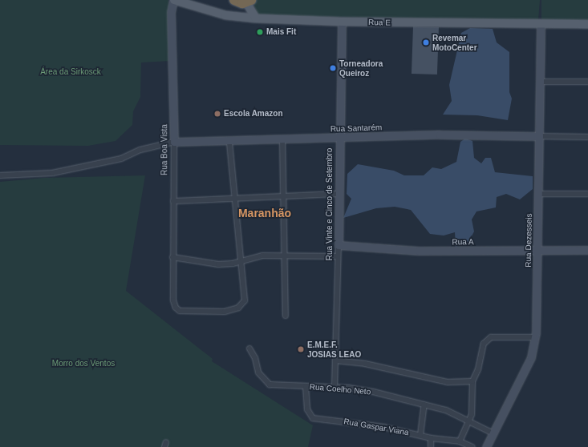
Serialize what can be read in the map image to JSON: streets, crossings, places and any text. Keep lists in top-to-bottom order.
{
  "streets": {
    "main road": ["Rua E"],
    "street": [
      "Rua Santarém",
      "Rua Boa Vista",
      "Rua Vinte e Cinco de Setembro",
      "Rua Dezesseis",
      "Rua A",
      "Rua Coelho Neto",
      "Rua Gaspar Viana"
    ]
  },
  "crossings": [
    ["Rua E", "Rua Boa Vista"],
    ["Rua E", "Rua Vinte e Cinco de Setembro"],
    ["Rua E", "Rua Dezesseis"],
    ["Rua Santarém", "Rua Boa Vista"],
    ["Rua Santarém", "Rua Vinte e Cinco de Setembro"],
    ["Rua Santarém", "Rua Dezesseis"],
    ["Rua Vinte e Cinco de Setembro", "Rua A"],
    ["Rua Vinte e Cinco de Setembro", "Rua Coelho Neto"],
    ["Rua Dezesseis", "Rua A"],
    ["Rua Dezesseis", "Rua Coelho Neto"],
    ["Rua Coelho Neto", "Rua Gaspar Viana"]
  ],
  "districts": ["Maranhão"],
  "parks": ["Área da Sirkosck", "Morro dos Ventos"],
  "places": [
    "Mais Fit",
    "Revemar MotoCenter",
    "Torneadora Queiroz",
    "Escola Amazon",
    "E.M.E.F. JOSIAS LEAO"
  ]
}
